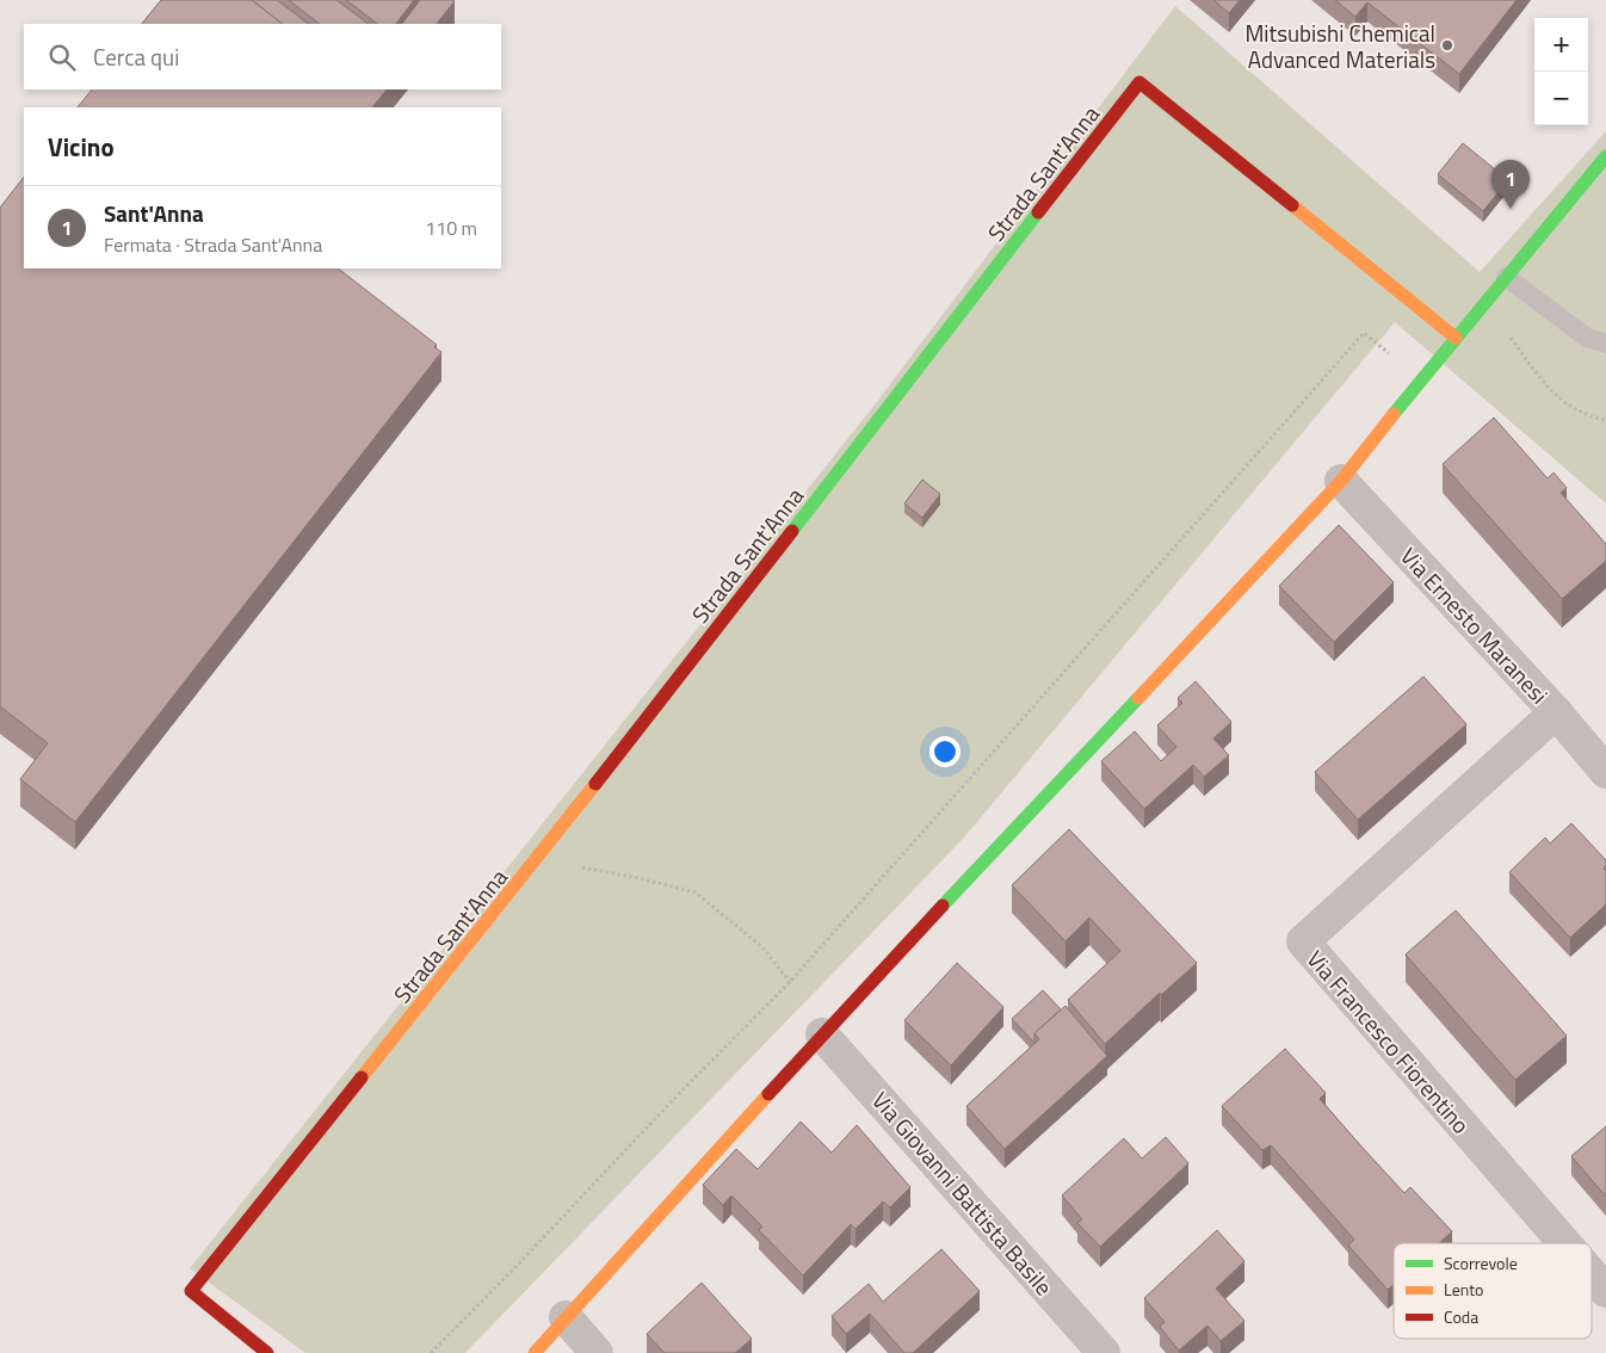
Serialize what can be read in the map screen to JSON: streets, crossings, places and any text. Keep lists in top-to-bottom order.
{
  "streets": {
    "street": [
      "Strada Sant'Anna",
      "Via Ernesto Maranesi",
      "Via Francesco Fiorentino",
      "Via Giovanni Battista Basile"
    ]
  },
  "crossings": [
    ["Via Ernesto Maranesi", "Via Francesco Fiorentino"]
  ],
  "places": ["Mitsubishi Chemical Advanced Materials"],
  "legend": ["Scorrevole", "Lento", "Coda"],
  "page": {
    "map_buttons": ["+", "−"],
    "search": "Cerca qui",
    "heading": "Vicino",
    "pins": "1",
    "list": [
      {
        "mark": "1",
        "name": "Sant'Anna",
        "note": "Fermata · Strada Sant'Anna",
        "value": "110 m"
      }
    ]
  }
}
